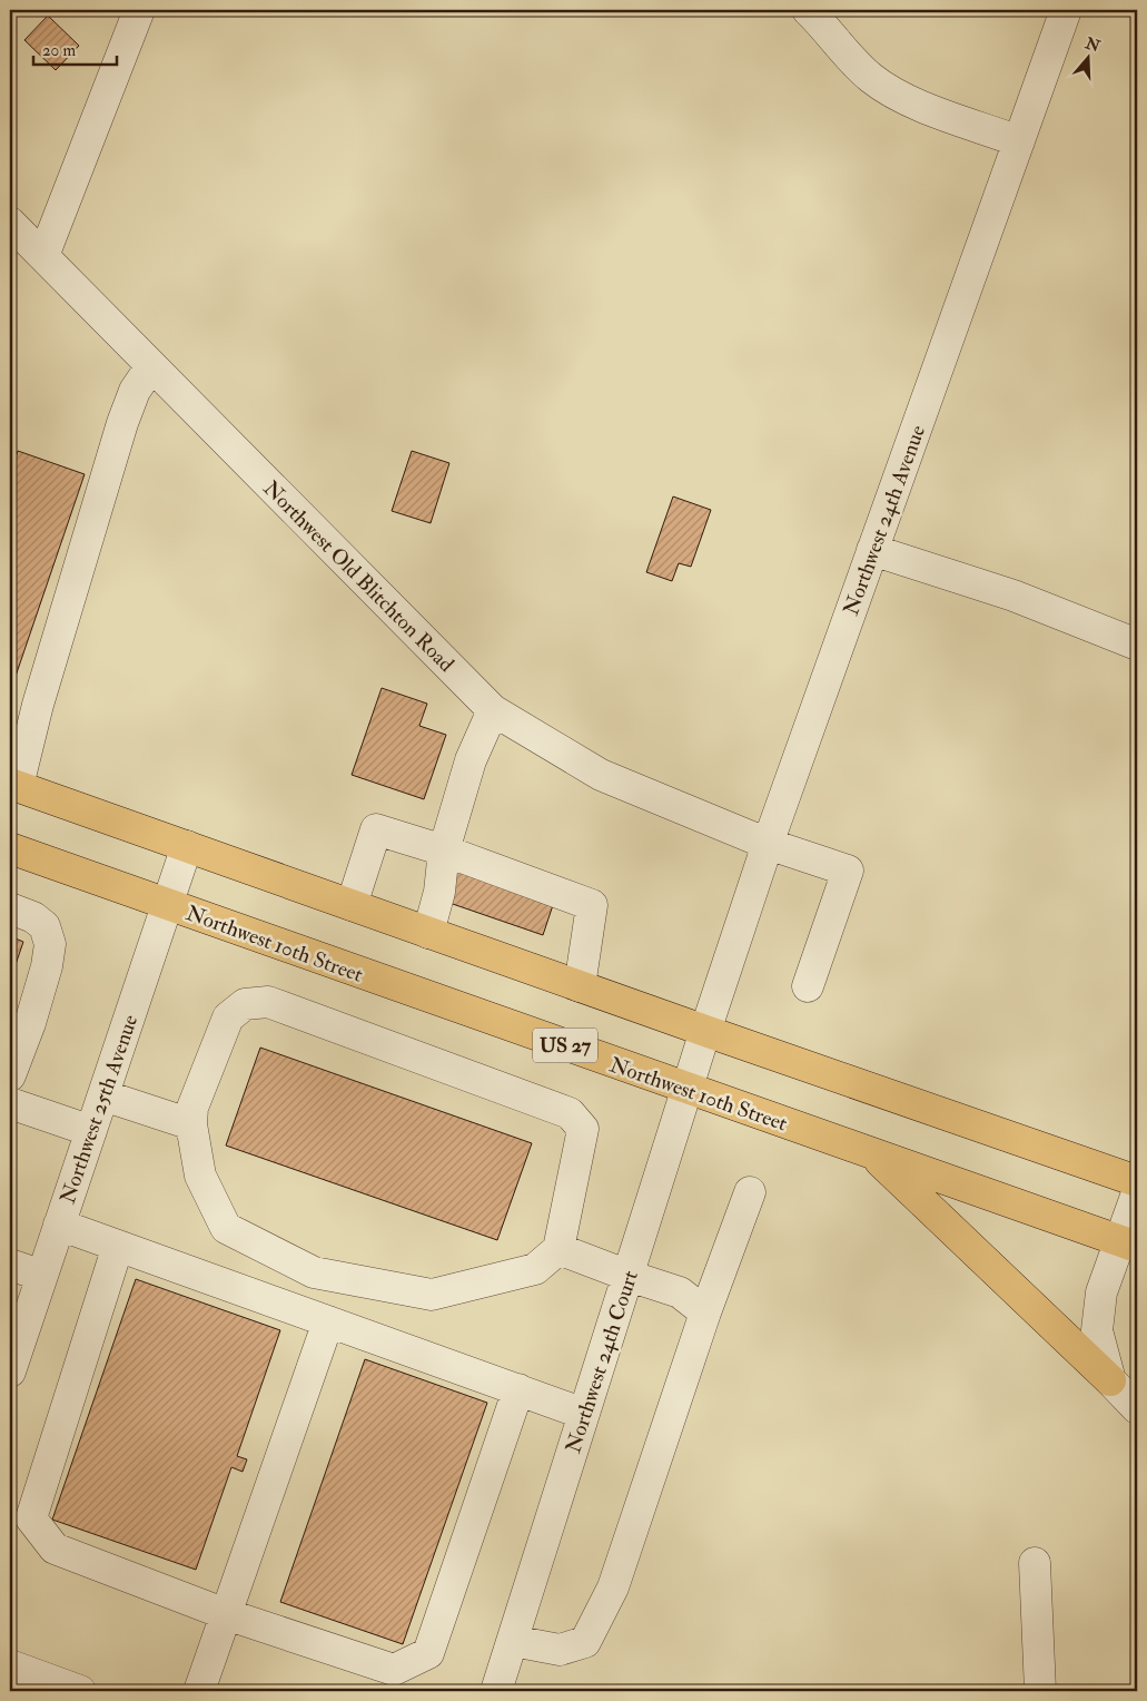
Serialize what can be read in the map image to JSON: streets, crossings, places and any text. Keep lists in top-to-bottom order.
{
  "streets": {
    "highway": ["Northwest 10th Street", "US 27"],
    "street": [
      "Northwest 24th Avenue",
      "Northwest Old Blitchton Road",
      "Northwest 25th Avenue",
      "Northwest 24th Court"
    ]
  },
  "crossings": [
    ["Northwest 24th Avenue", "Northwest Old Blitchton Road"],
    ["Northwest 24th Avenue", "Northwest 24th Court"],
    ["Northwest 10th Street", "Northwest 25th Avenue"],
    ["Northwest 10th Street", "Northwest 24th Court"]
  ],
  "scale_bar": "20 m",
  "north": "top"
}
